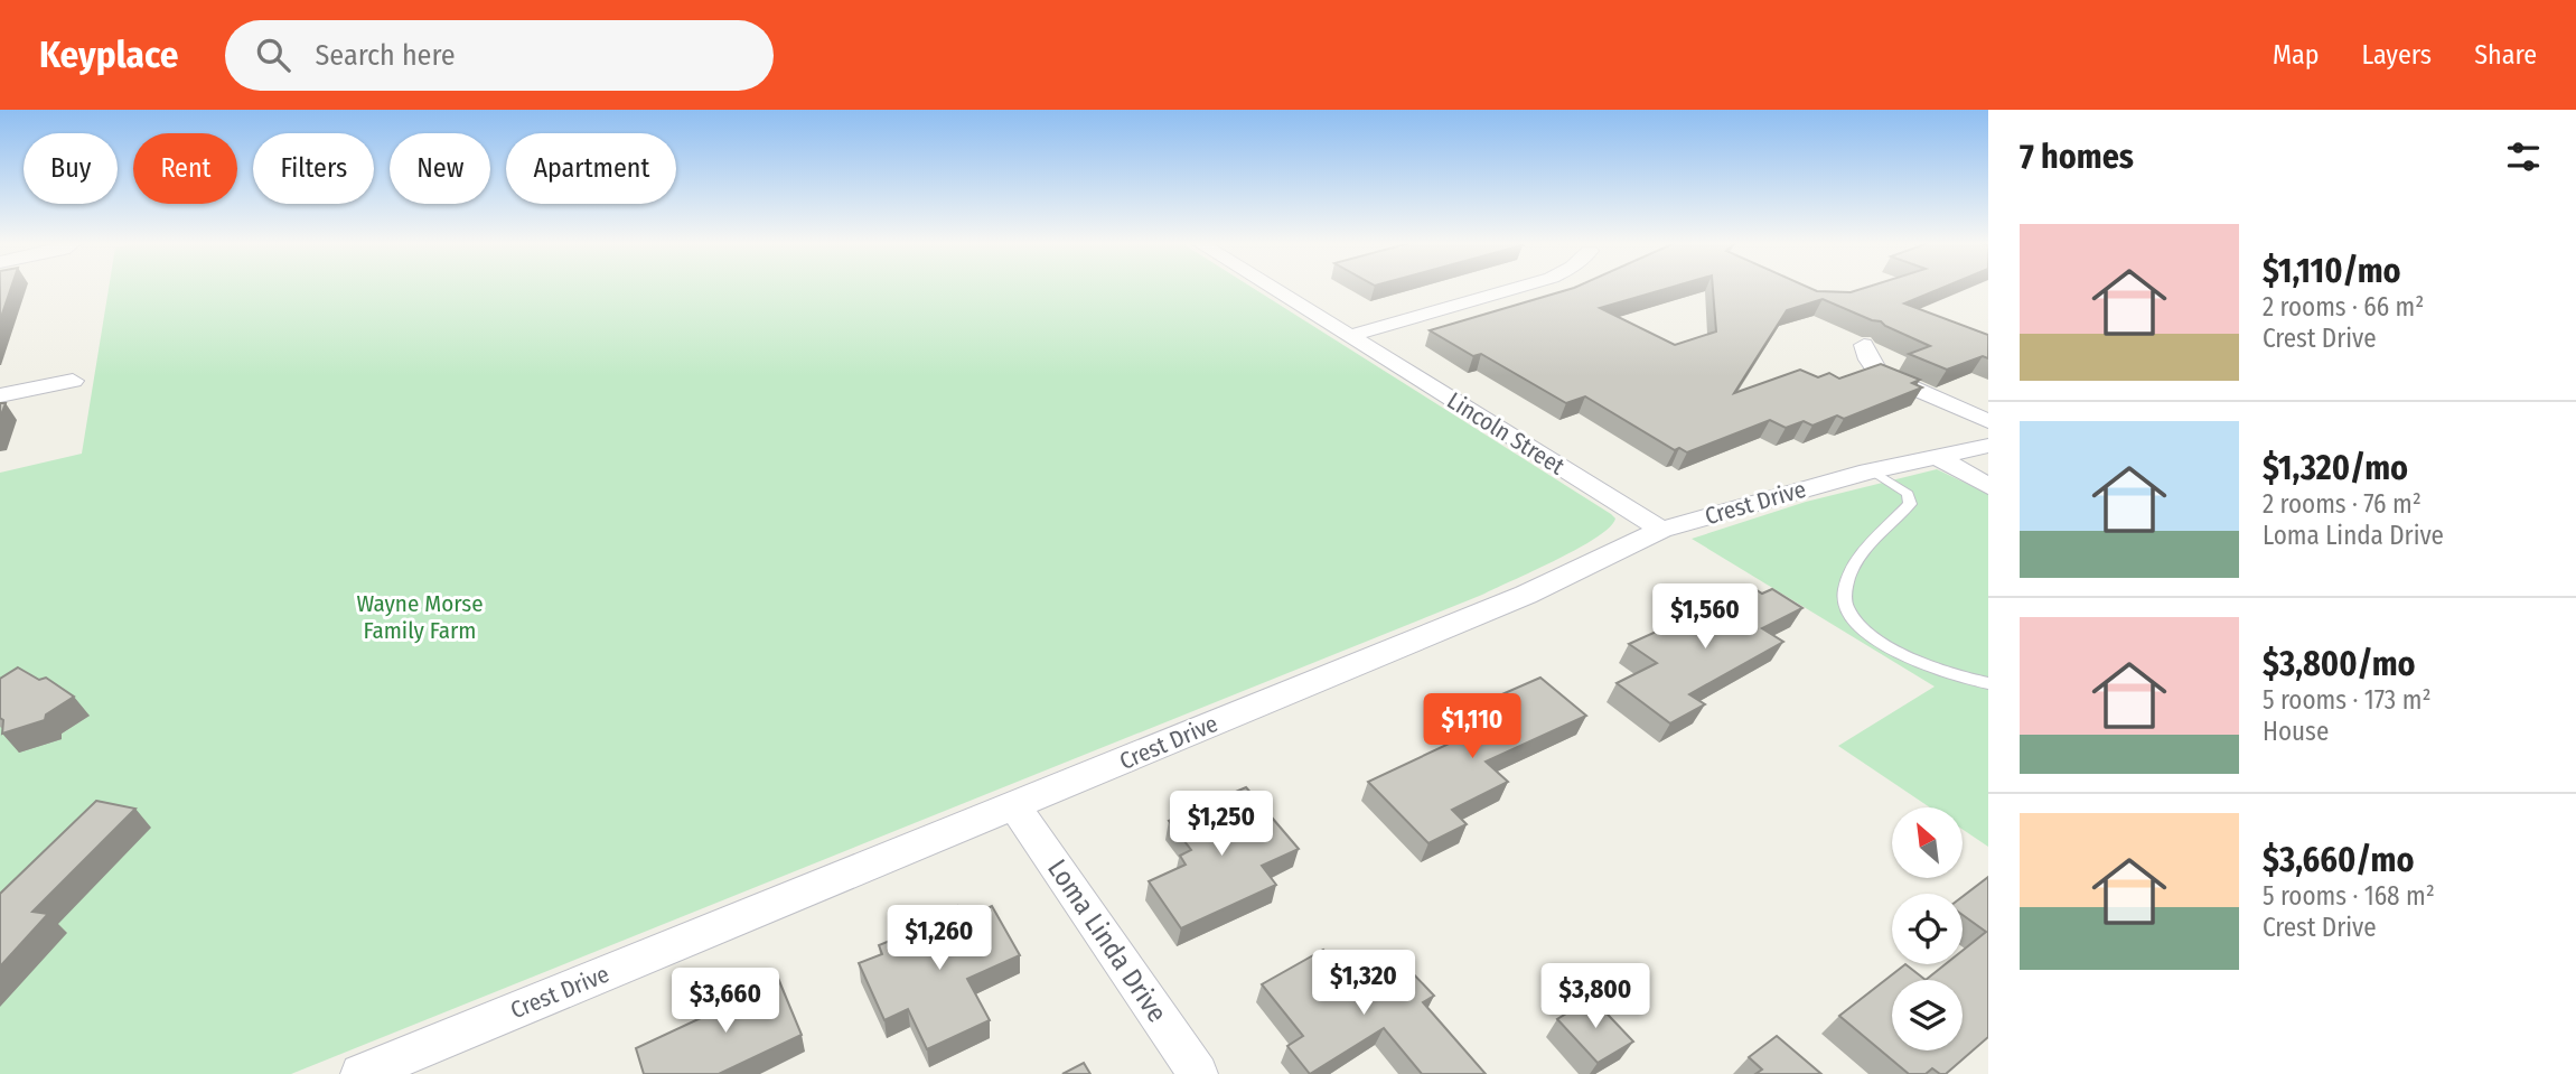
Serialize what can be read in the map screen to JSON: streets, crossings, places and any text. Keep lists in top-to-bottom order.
{
  "streets": {
    "street": ["Lincoln Street", "Crest Drive", "Loma Linda Drive"]
  },
  "crossings": [
    ["Lincoln Street", "Crest Drive"],
    ["Crest Drive", "Loma Linda Drive"]
  ],
  "parks": ["Wayne Morse Family Farm"],
  "north": "top left",
  "page": {
    "header": "Keyplace",
    "search": "Search here",
    "nav": ["Map", "Layers", "Share"],
    "heading": "7 homes",
    "chip": [
      "Buy",
      "Rent",
      "Filters",
      "New",
      "Apartment"
    ],
    "list": [
      {
        "name": "$1,110/mo",
        "note": "2 rooms · 66 m² · Crest Drive"
      },
      {
        "name": "$1,320/mo",
        "note": "2 rooms · 76 m² · Loma Linda Drive"
      },
      {
        "name": "$3,800/mo",
        "note": "5 rooms · 173 m² · House"
      },
      {
        "name": "$3,660/mo",
        "note": "5 rooms · 168 m² · Crest Drive"
      }
    ],
    "price": [
      "$1,560",
      "$1,110",
      "$1,250",
      "$1,260",
      "$1,320",
      "$3,800",
      "$3,660"
    ]
  }
}
